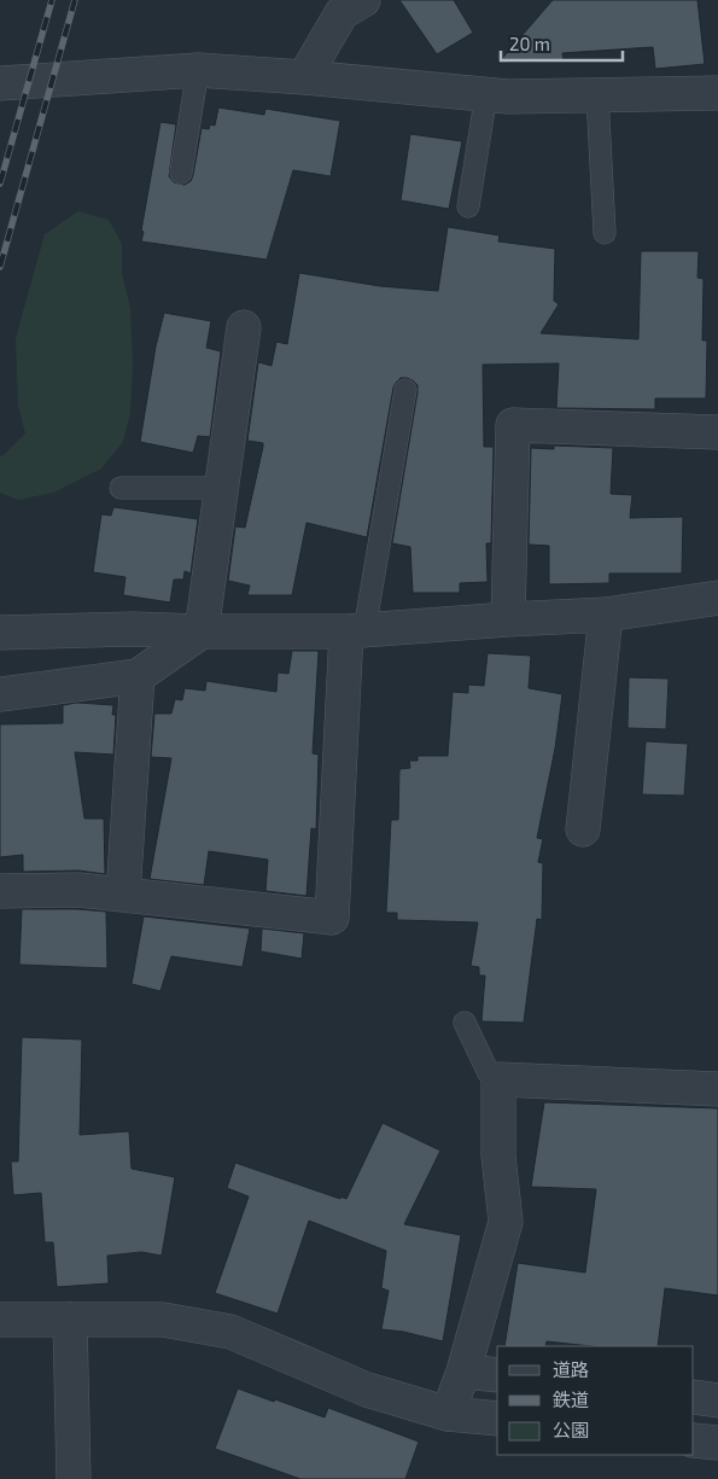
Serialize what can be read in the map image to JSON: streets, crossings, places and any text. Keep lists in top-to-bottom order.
{
  "legend": ["道路", "鉄道", "公園"],
  "scale_bar": "20 m"
}
